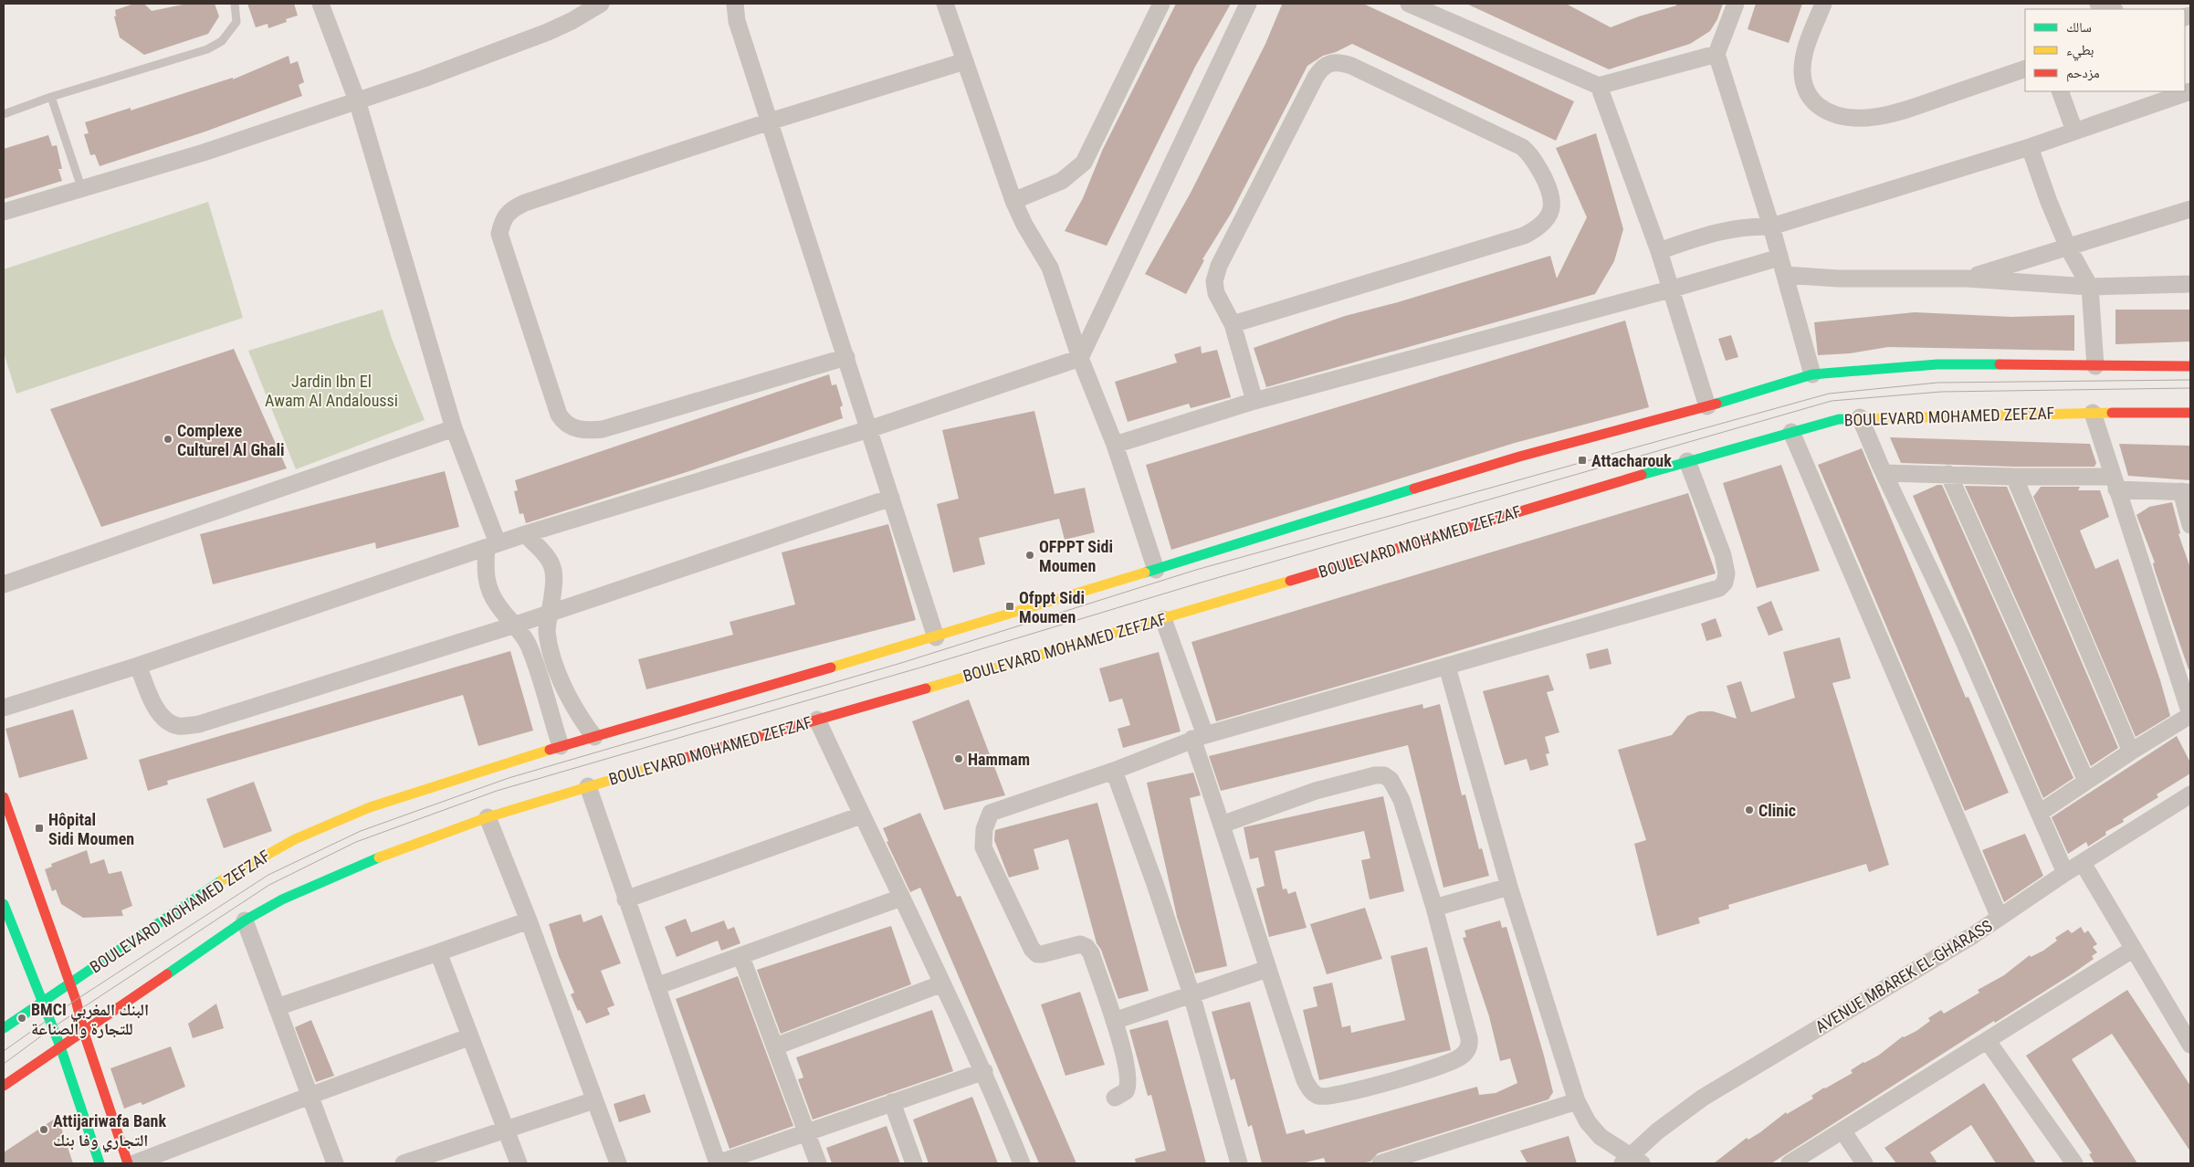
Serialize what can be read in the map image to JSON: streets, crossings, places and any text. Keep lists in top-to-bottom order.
{
  "streets": {
    "main road": ["BOULEVARD MOHAMED ZEFZAF"],
    "street": ["AVENUE MBAREK EL-GHARASS"]
  },
  "parks": ["Jardin Ibn El Awam Al Andaloussi"],
  "places": {
    "other": [
      "Complexe Culturel Al Ghali",
      "OFPPT Sidi Moumen",
      "Hammam",
      "Clinic",
      "BMCI البنك المغربي للتجارة والصناعة",
      "Attijariwafa Bank التجاري وفا بنك"
    ],
    "transit": ["Attacharouk", "Ofppt Sidi Moumen", "Hôpital Sidi Moumen"]
  },
  "legend": ["سالك", "بطيء", "مزدحم"]
}
